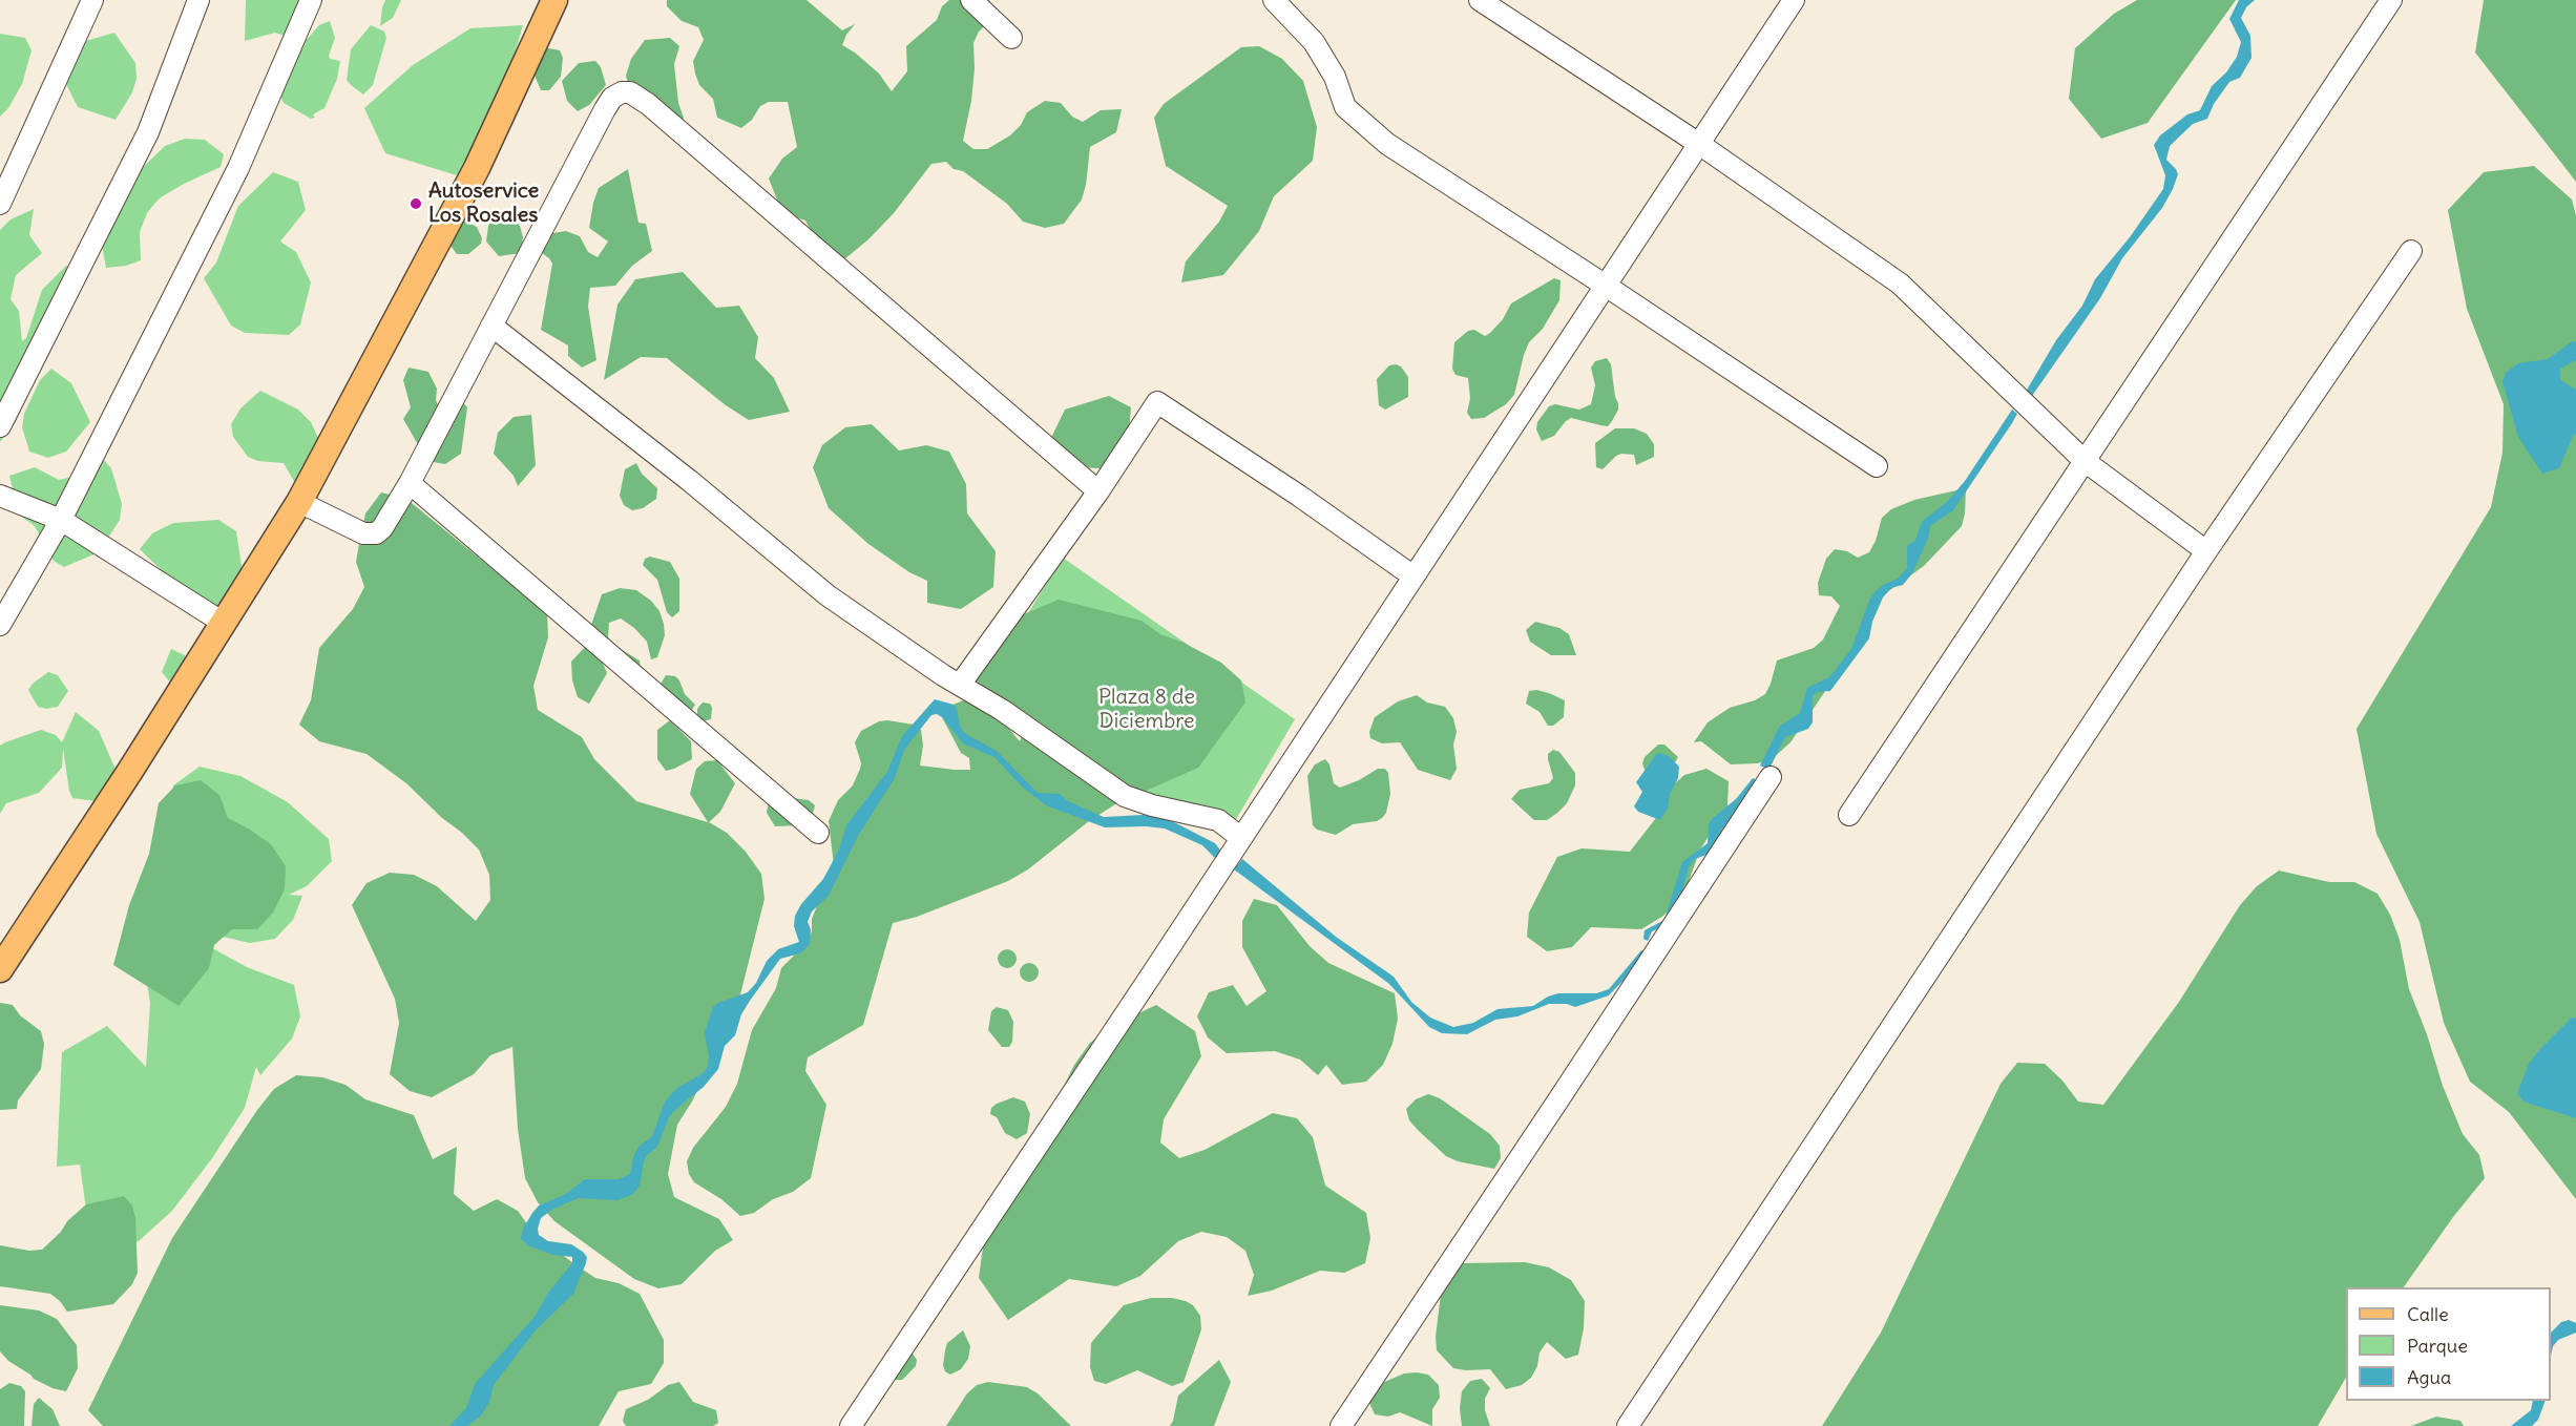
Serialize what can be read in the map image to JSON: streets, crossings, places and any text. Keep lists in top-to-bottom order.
{
  "parks": ["Plaza 8 de Diciembre"],
  "places": ["Autoservice Los Rosales"],
  "legend": ["Calle", "Parque", "Agua"]
}
